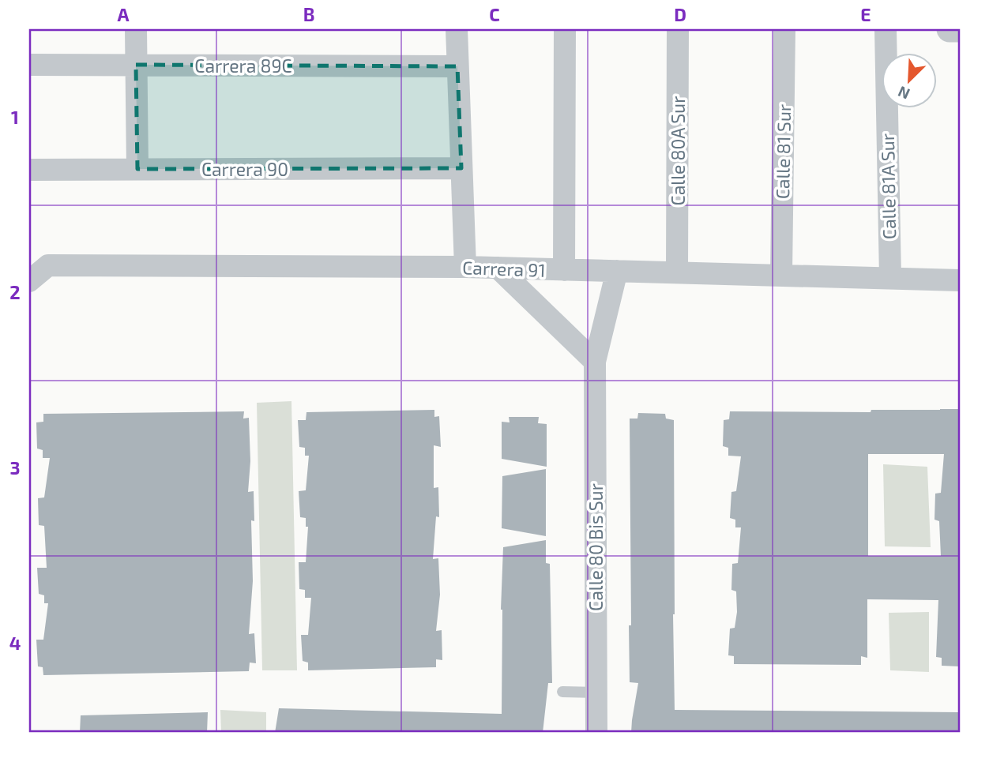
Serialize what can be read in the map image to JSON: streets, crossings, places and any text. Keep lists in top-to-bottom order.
{
  "streets": {
    "street": [
      "Carrera 89C",
      "Calle 80A Sur",
      "Calle 81 Sur",
      "Carrera 90",
      "Calle 81A Sur",
      "Carrera 91",
      "Calle 80 Bis Sur"
    ]
  },
  "crossings": [
    ["Calle 80A Sur", "Carrera 91"],
    ["Calle 81 Sur", "Carrera 91"],
    ["Calle 81A Sur", "Carrera 91"],
    ["Carrera 91", "Calle 80 Bis Sur"]
  ],
  "north": "bottom left",
  "grid": {
    "columns": [
      "A",
      "B",
      "C",
      "D",
      "E"
    ],
    "rows": [
      "1",
      "2",
      "3",
      "4"
    ]
  }
}
